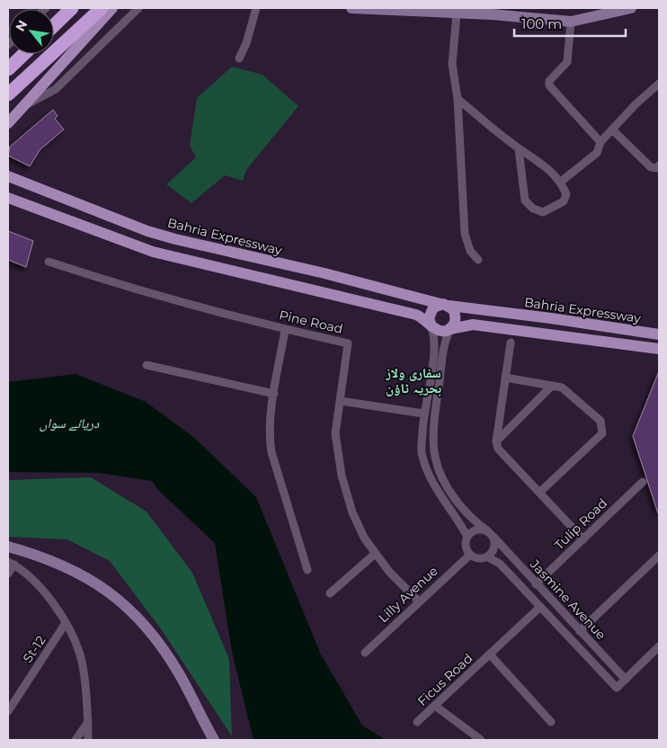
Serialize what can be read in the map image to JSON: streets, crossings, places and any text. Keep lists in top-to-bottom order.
{
  "streets": {
    "main road": ["Bahria Expressway"],
    "street": [
      "Pine Road",
      "Tulip Road",
      "Lilly Avenue",
      "Jasmine Avenue",
      "St-12",
      "Ficus Road"
    ]
  },
  "crossings": [
    ["Bahria Expressway", "Jasmine Avenue"],
    ["Pine Road", "Lilly Avenue"],
    ["Tulip Road", "Jasmine Avenue"],
    ["Lilly Avenue", "Jasmine Avenue"],
    ["Jasmine Avenue", "Ficus Road"]
  ],
  "districts": ["سفاری ولاز بحریہ ٹاؤن"],
  "water": ["دریائے سواں"],
  "scale_bar": "100 m",
  "north": "top left"
}
